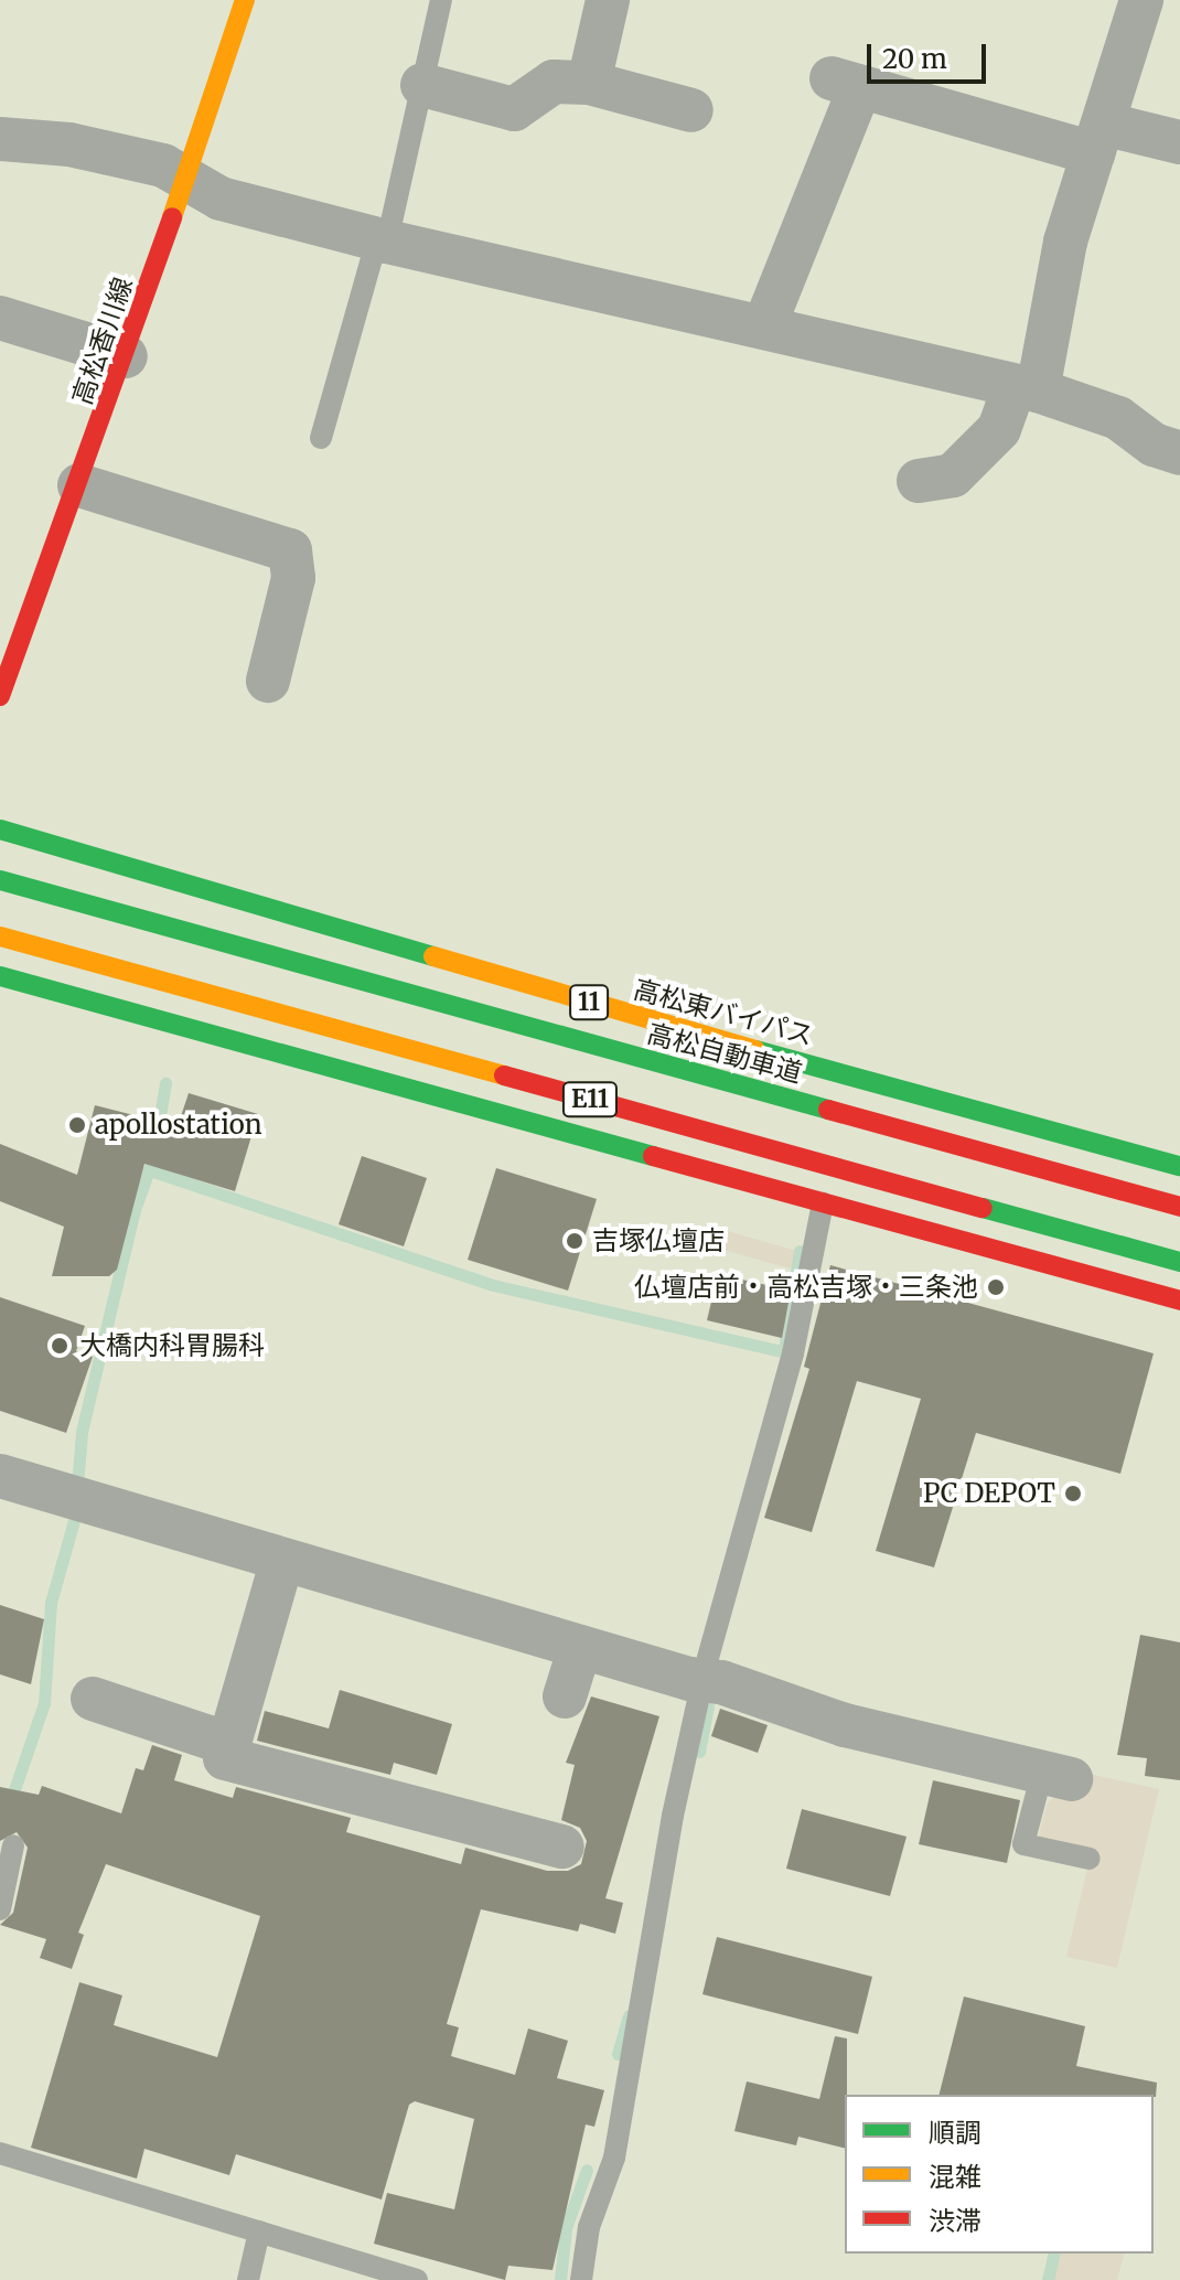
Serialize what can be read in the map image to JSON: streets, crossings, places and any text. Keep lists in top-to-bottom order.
{
  "streets": {
    "main road": [
      "高松香川線",
      "11",
      "高松東バイパス",
      "高松自動車道",
      "E11"
    ]
  },
  "places": [
    "apollostation",
    "吉塚仏壇店",
    "仏壇店前・高松吉塚・三条池",
    "大橋内科胃腸科",
    "PC DEPOT"
  ],
  "legend": ["順調", "混雑", "渋滞"],
  "scale_bar": "20 m"
}
